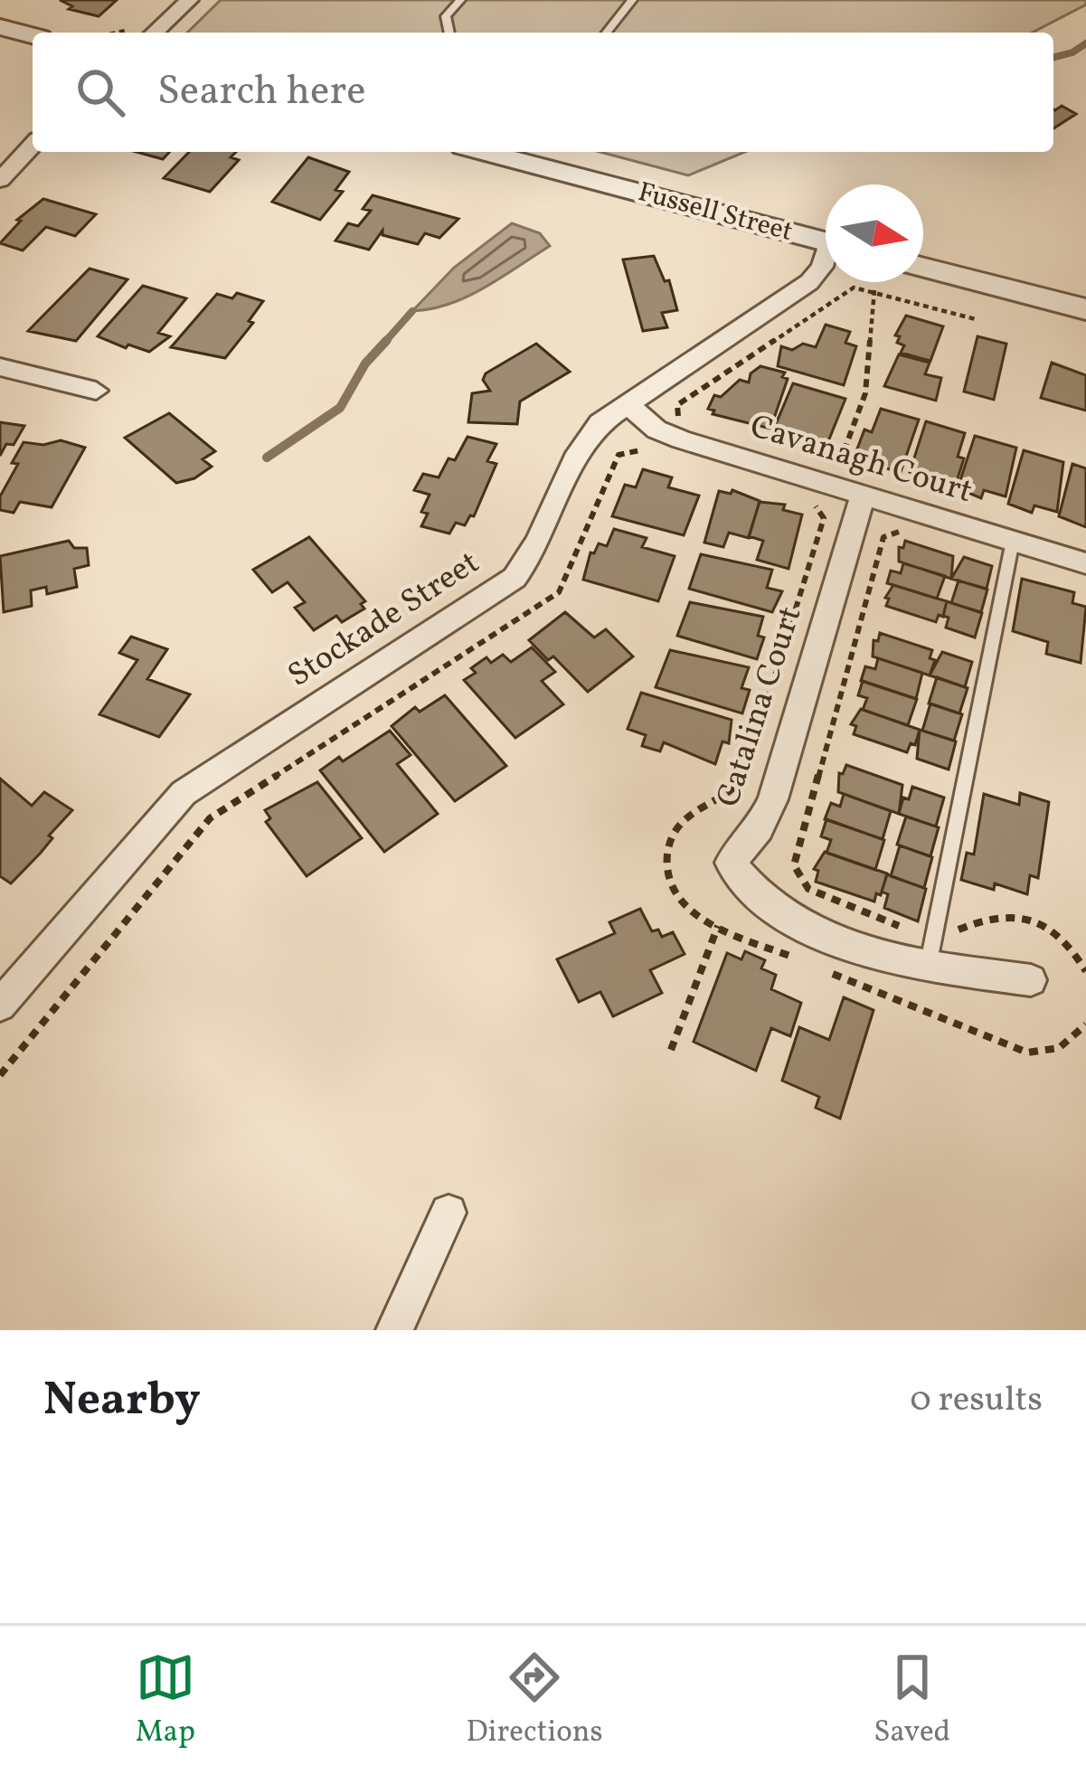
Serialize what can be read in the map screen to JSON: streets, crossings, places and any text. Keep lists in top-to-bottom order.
{
  "streets": {
    "street": [
      "Fussell Street",
      "Cavanagh Court",
      "Stockade Street",
      "Catalina Court"
    ]
  },
  "crossings": [
    ["Cavanagh Court", "Stockade Street"],
    ["Cavanagh Court", "Catalina Court"]
  ],
  "north": "right",
  "page": {
    "search": "Search here",
    "heading": ["Nearby", "0 results"],
    "nav": ["Map", "Directions", "Saved"]
  }
}
